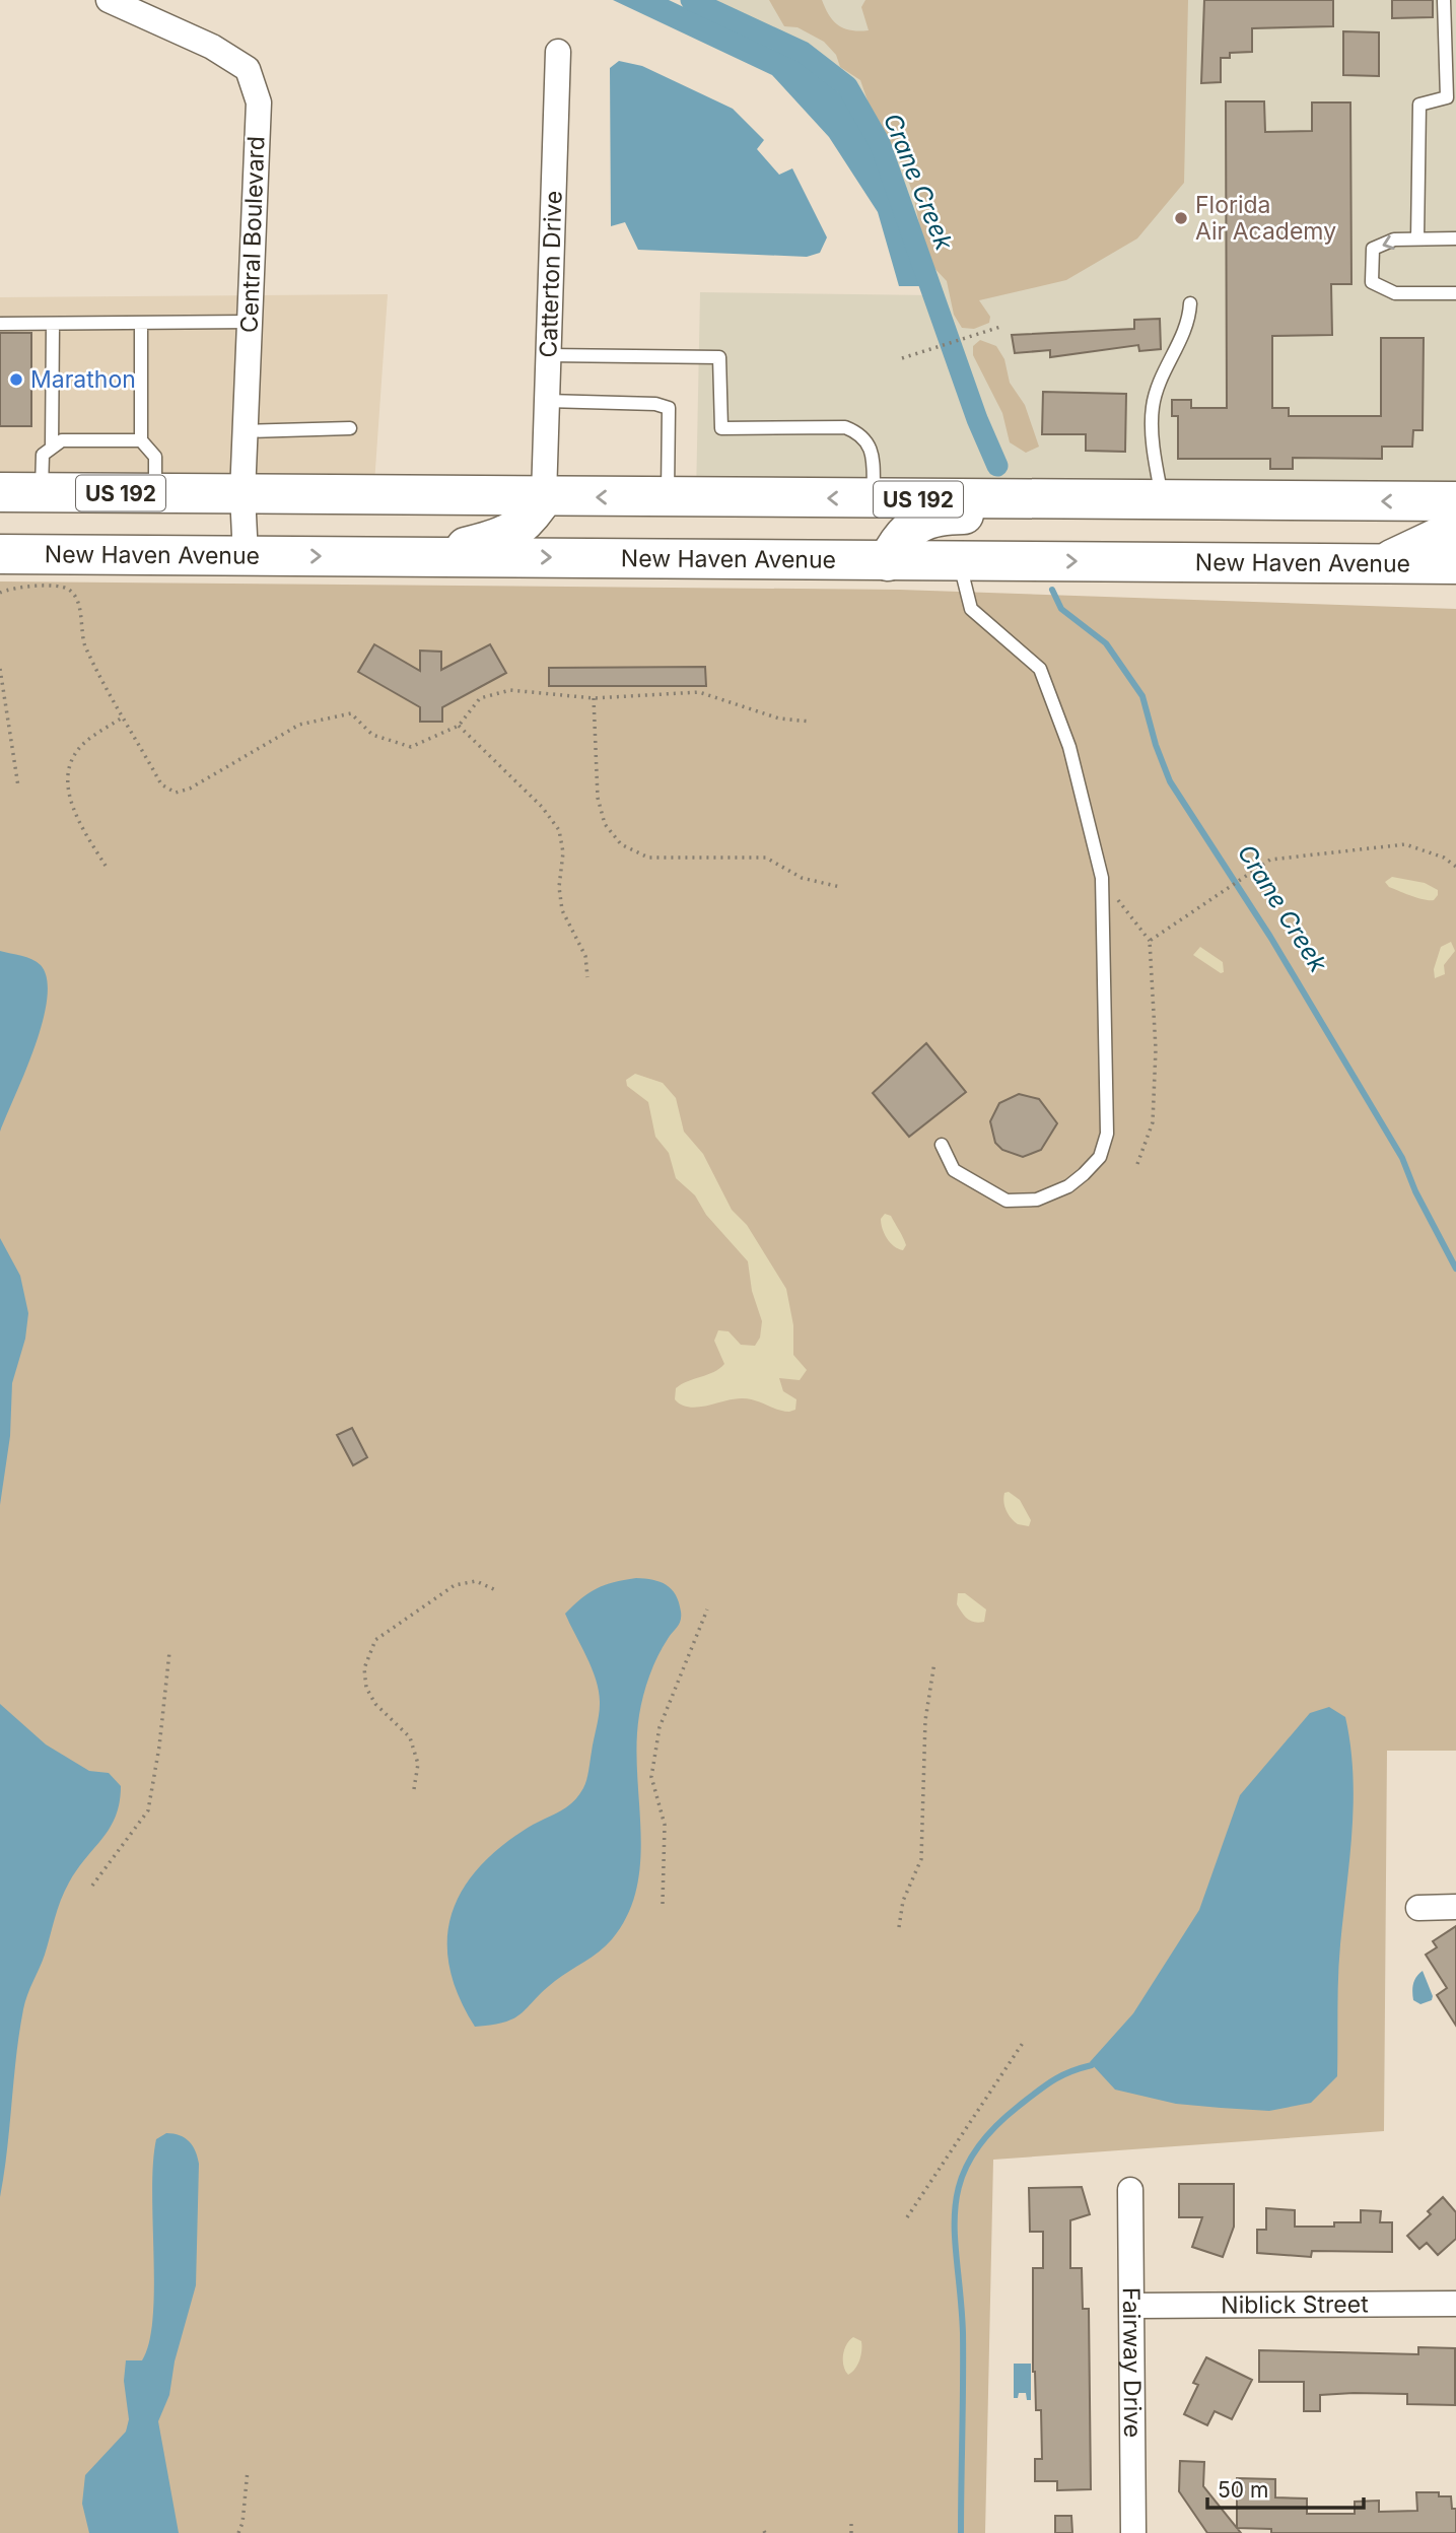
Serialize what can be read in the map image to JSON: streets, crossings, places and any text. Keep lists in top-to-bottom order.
{
  "streets": {
    "main road": ["US 192", "New Haven Avenue"],
    "street": [
      "Central Boulevard",
      "Catterton Drive",
      "Niblick Street",
      "Fairway Drive"
    ]
  },
  "crossings": [
    ["Central Boulevard", "US 192"],
    ["Central Boulevard", "New Haven Avenue"],
    ["Catterton Drive", "US 192"],
    ["Niblick Street", "Fairway Drive"]
  ],
  "water": ["Crane Creek"],
  "places": ["Florida Air Academy", "Marathon"],
  "scale_bar": "50 m"
}
